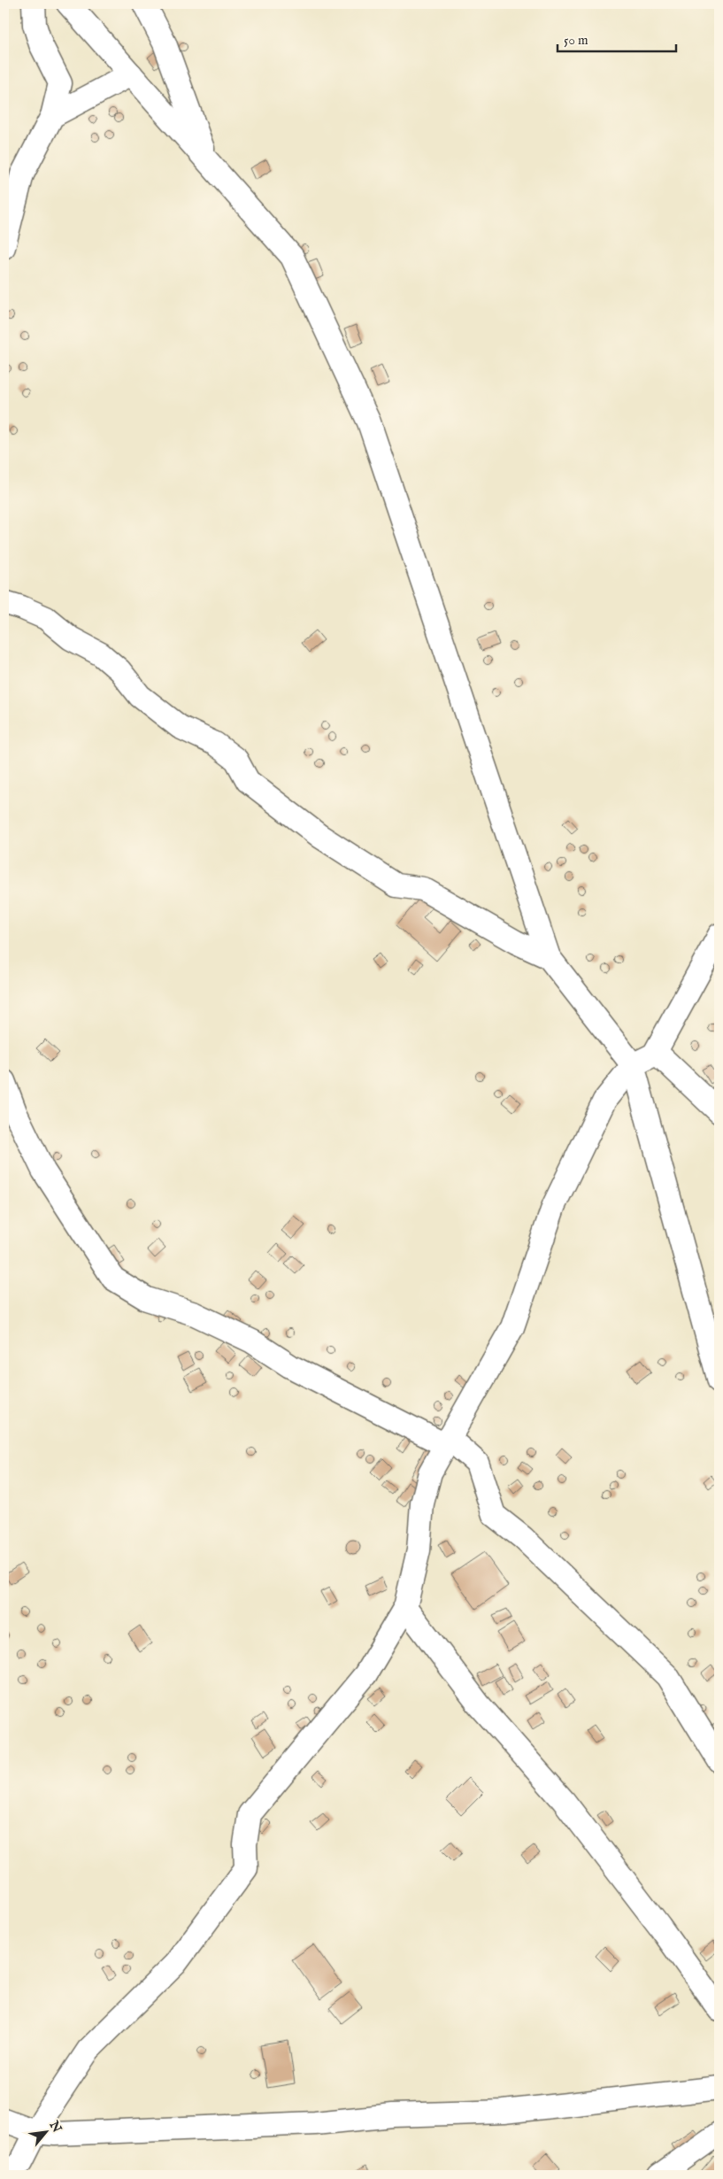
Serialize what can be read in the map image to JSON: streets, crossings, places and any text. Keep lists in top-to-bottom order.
{
  "scale_bar": "50 m",
  "north": "top right"
}
